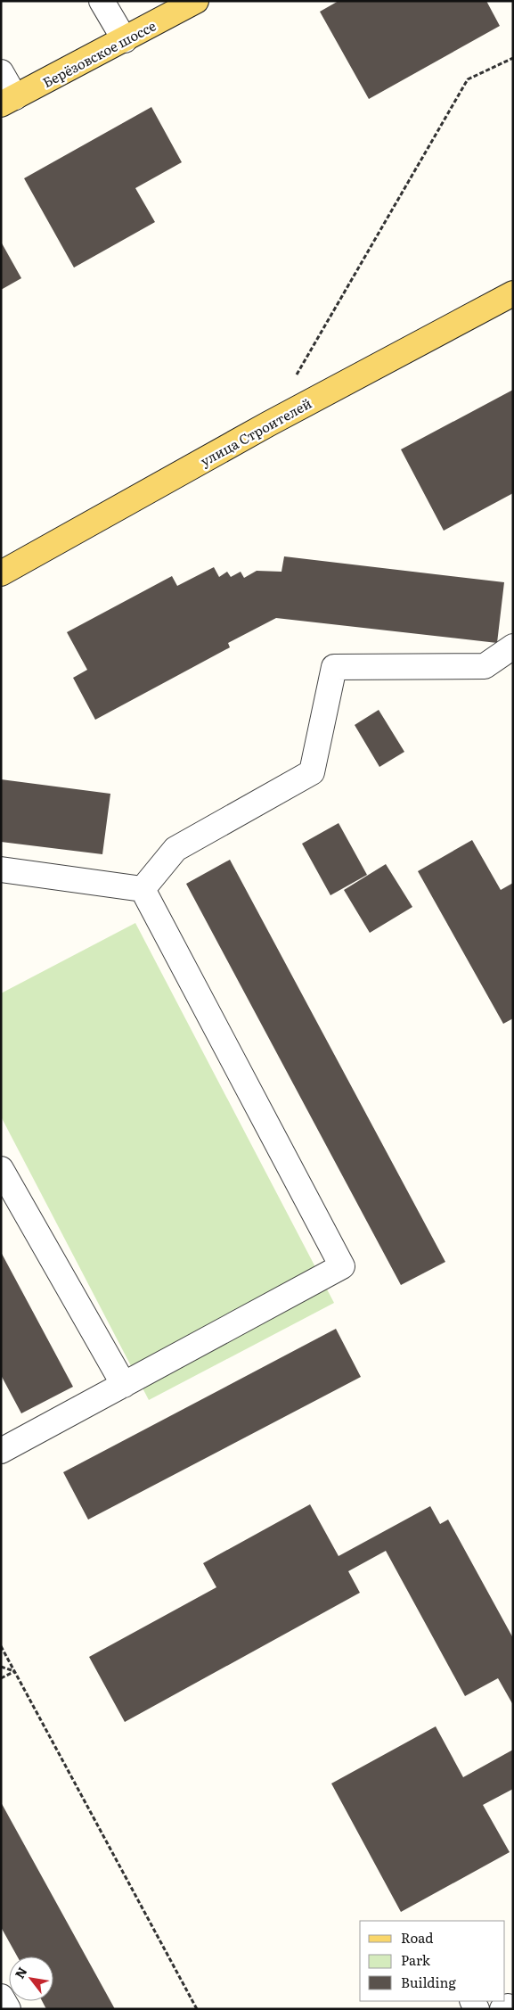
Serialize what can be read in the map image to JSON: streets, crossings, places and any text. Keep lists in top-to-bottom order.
{
  "streets": {
    "main road": ["Берёзовское шоссе", "улица Строителей"]
  },
  "legend": ["Road", "Park", "Building"],
  "north": "top left"
}
